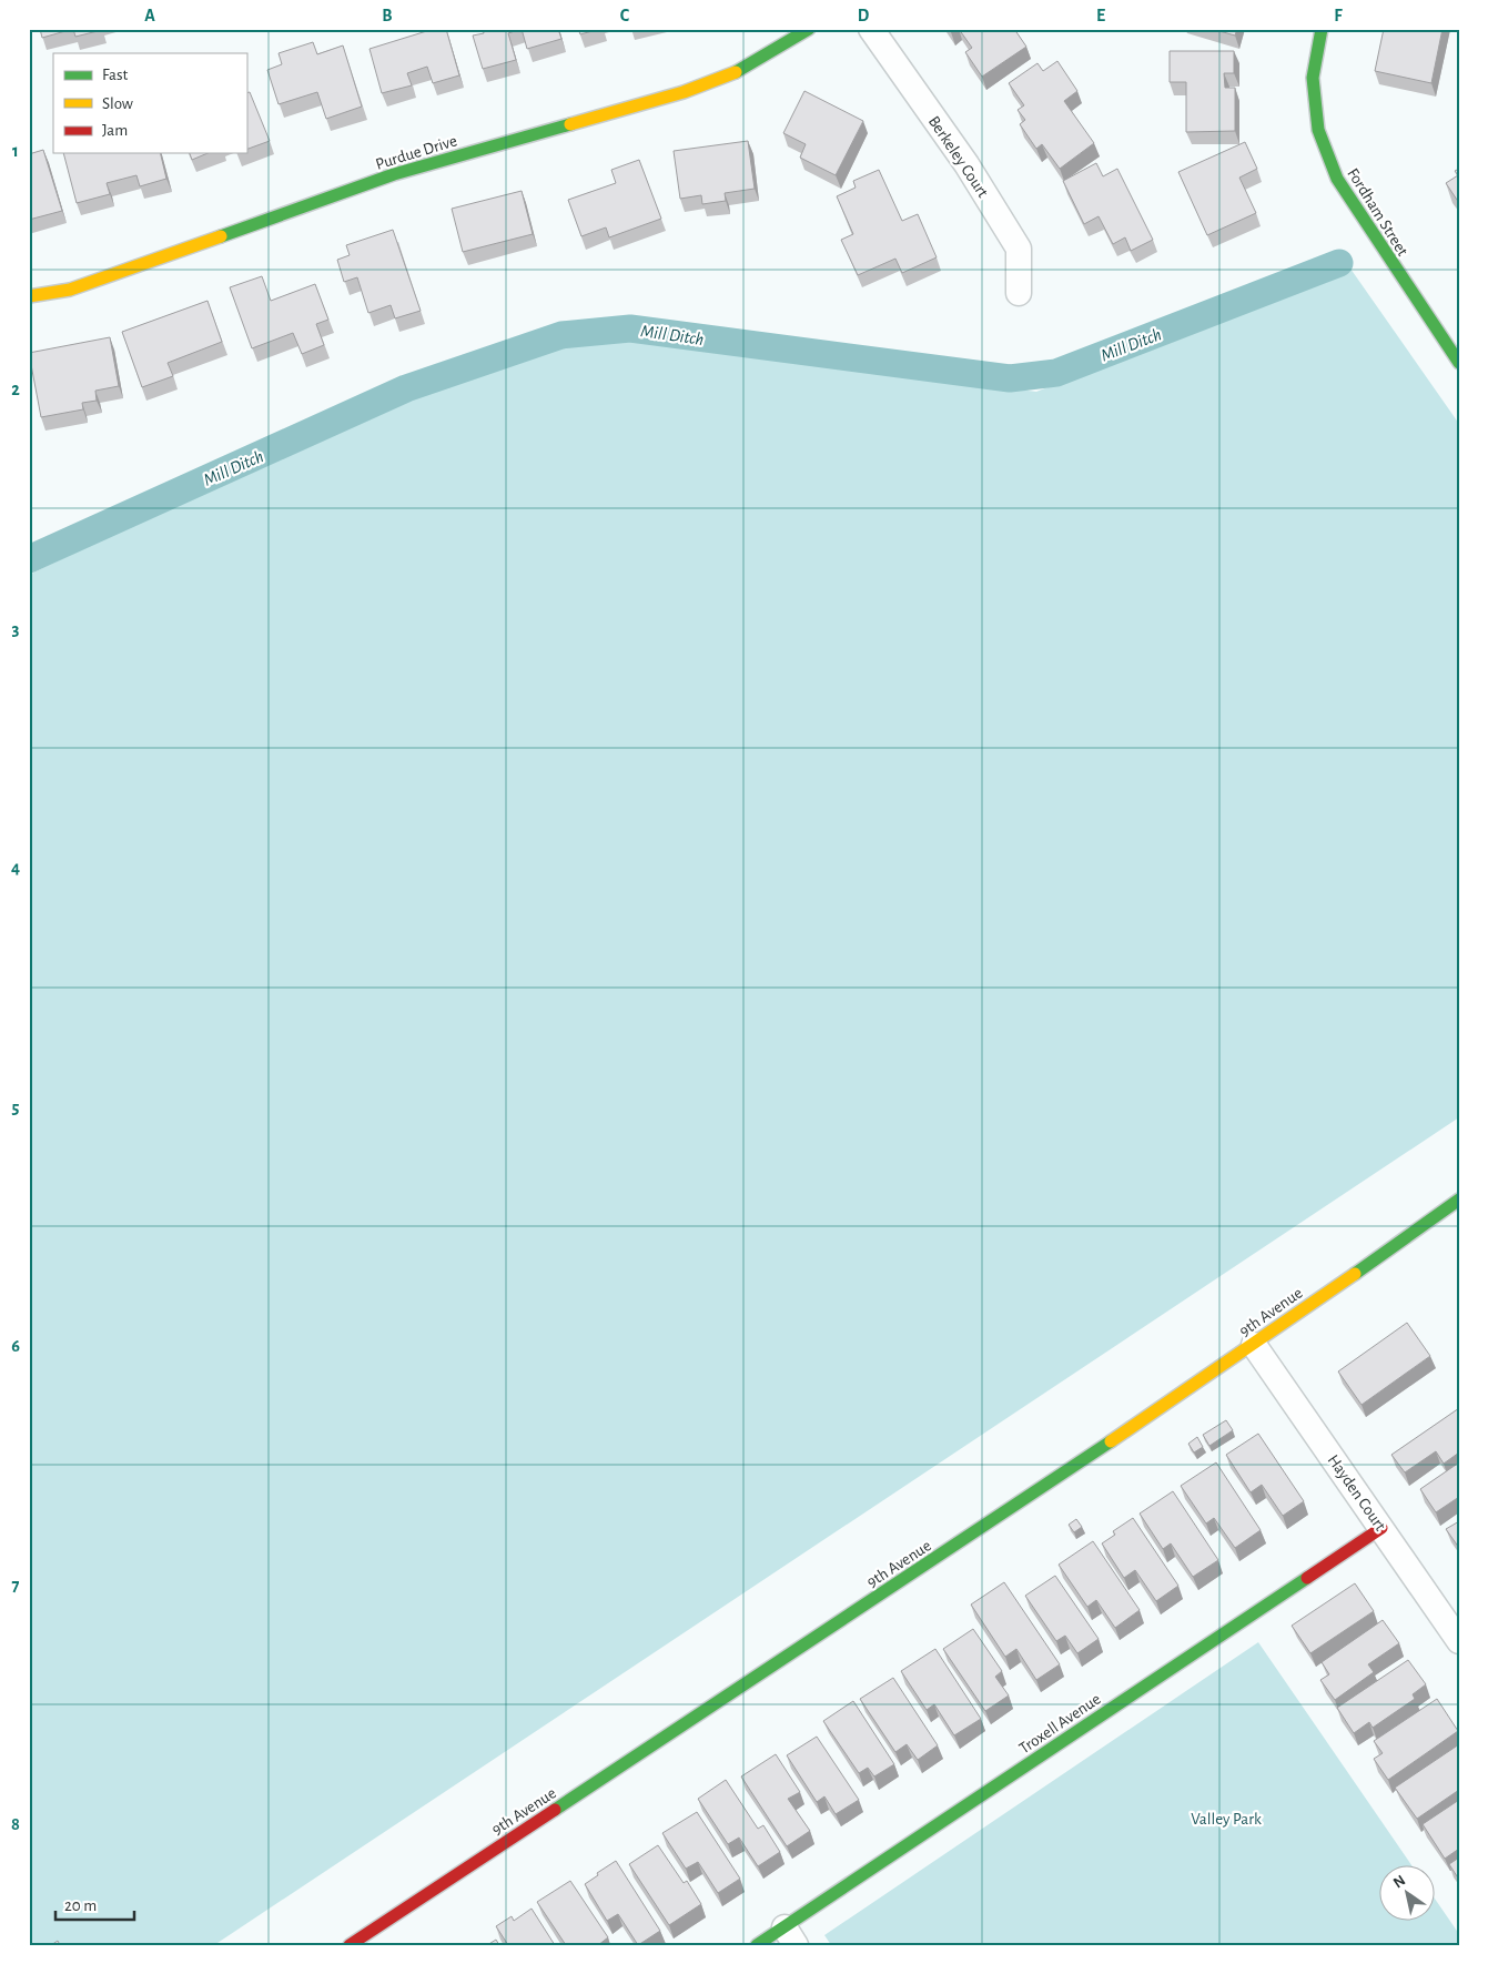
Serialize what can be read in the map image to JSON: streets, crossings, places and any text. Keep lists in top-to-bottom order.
{
  "streets": {
    "street": [
      "Purdue Drive",
      "Berkeley Court",
      "Fordham Street",
      "9th Avenue",
      "Hayden Court",
      "Troxell Avenue"
    ]
  },
  "crossings": [
    ["9th Avenue", "Hayden Court"],
    ["Hayden Court", "Troxell Avenue"]
  ],
  "water": ["Mill Ditch"],
  "parks": ["Valley Park"],
  "legend": ["Fast", "Slow", "Jam"],
  "scale_bar": "20 m",
  "north": "top left",
  "grid": {
    "columns": [
      "A",
      "B",
      "C",
      "D",
      "E",
      "F"
    ],
    "rows": [
      "1",
      "2",
      "3",
      "4",
      "5",
      "6",
      "7",
      "8"
    ]
  }
}
